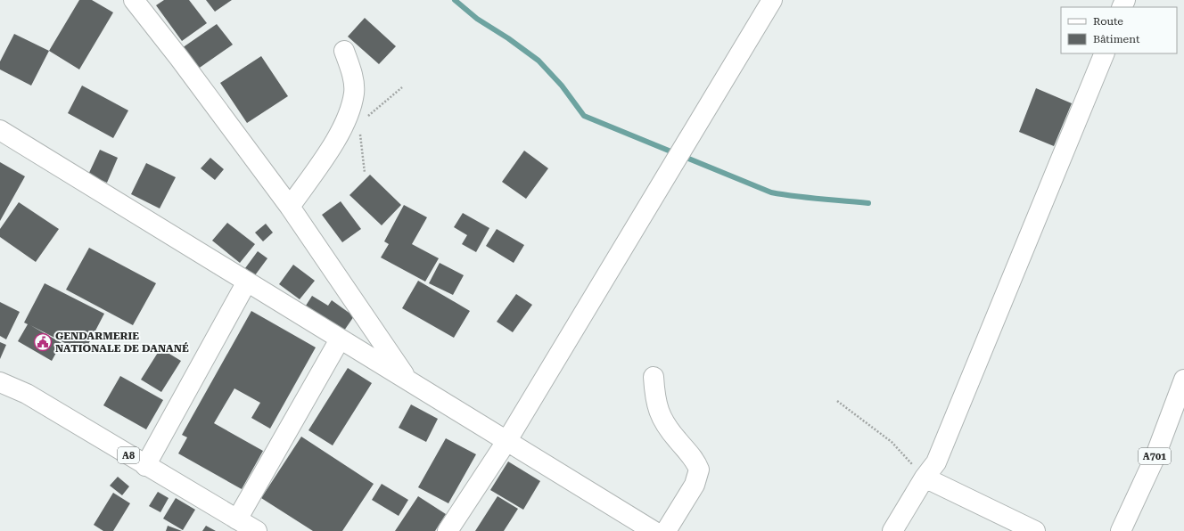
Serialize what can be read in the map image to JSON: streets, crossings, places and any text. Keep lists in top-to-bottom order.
{
  "streets": {
    "street": ["A8", "A701"]
  },
  "places": {
    "public building": ["GENDARMERIE NATIONALE DE DANANÉ"]
  },
  "legend": ["Route", "Bâtiment"]
}
